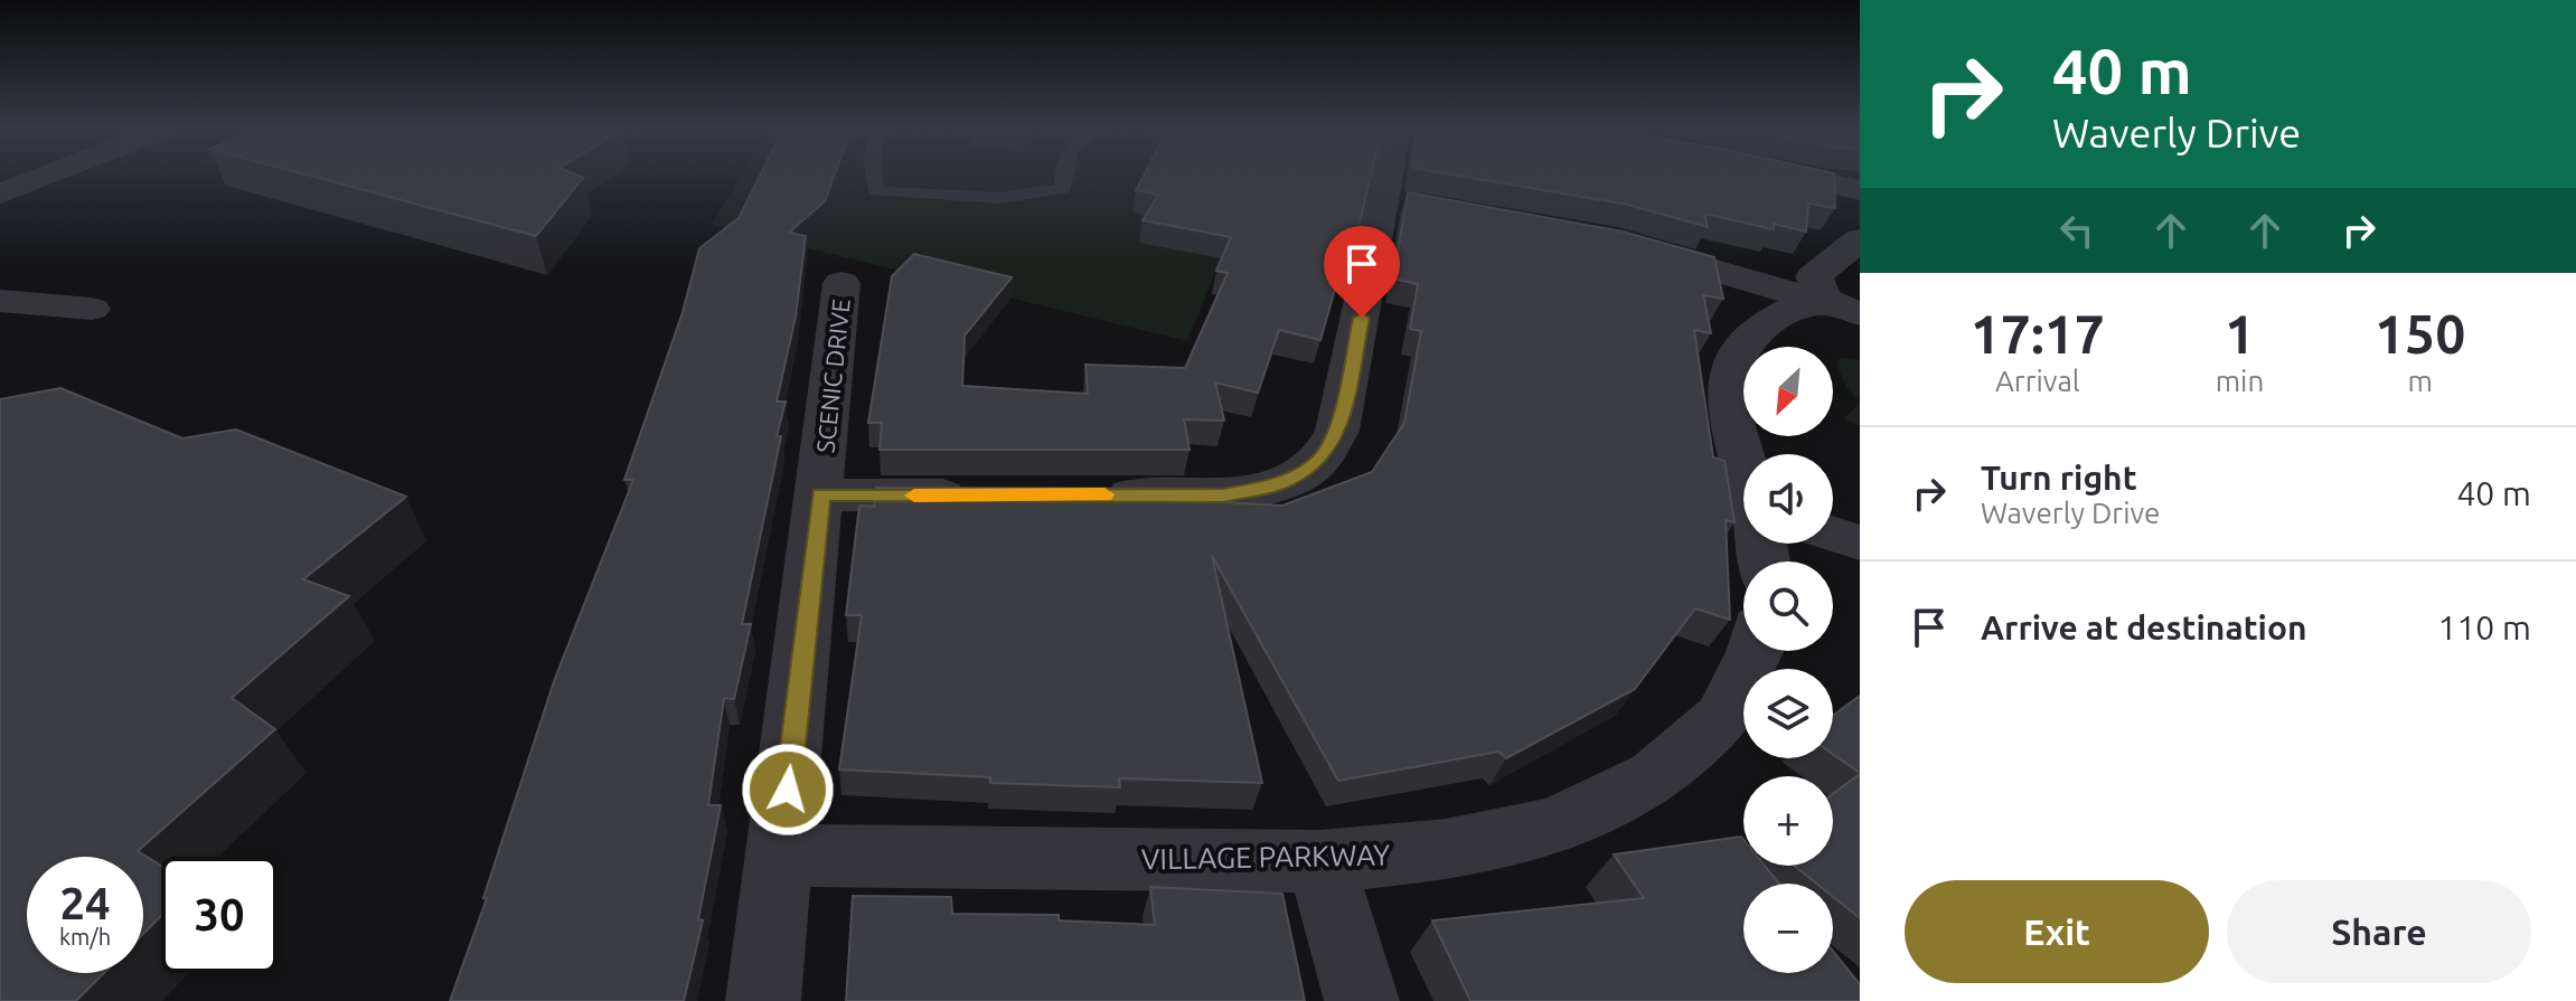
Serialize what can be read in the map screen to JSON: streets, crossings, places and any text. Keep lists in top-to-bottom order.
{
  "streets": {
    "street": ["SCENIC DRIVE", "VILLAGE PARKWAY"]
  },
  "crossings": [
    ["SCENIC DRIVE", "VILLAGE PARKWAY"]
  ],
  "north": "bottom left",
  "page": {
    "turn": ["40 m", "Waverly Drive"],
    "eta": [
      "17:17",
      "Arrival",
      "1",
      "min",
      "150",
      "m"
    ],
    "map_buttons": ["+", "−"],
    "list": [
      {
        "name": "Turn right",
        "note": "Waverly Drive",
        "value": "40 m"
      },
      {
        "name": "Arrive at destination",
        "value": "110 m"
      }
    ],
    "speed": "24 km/h",
    "limit": "30",
    "buttons": ["Exit", "Share"]
  }
}
